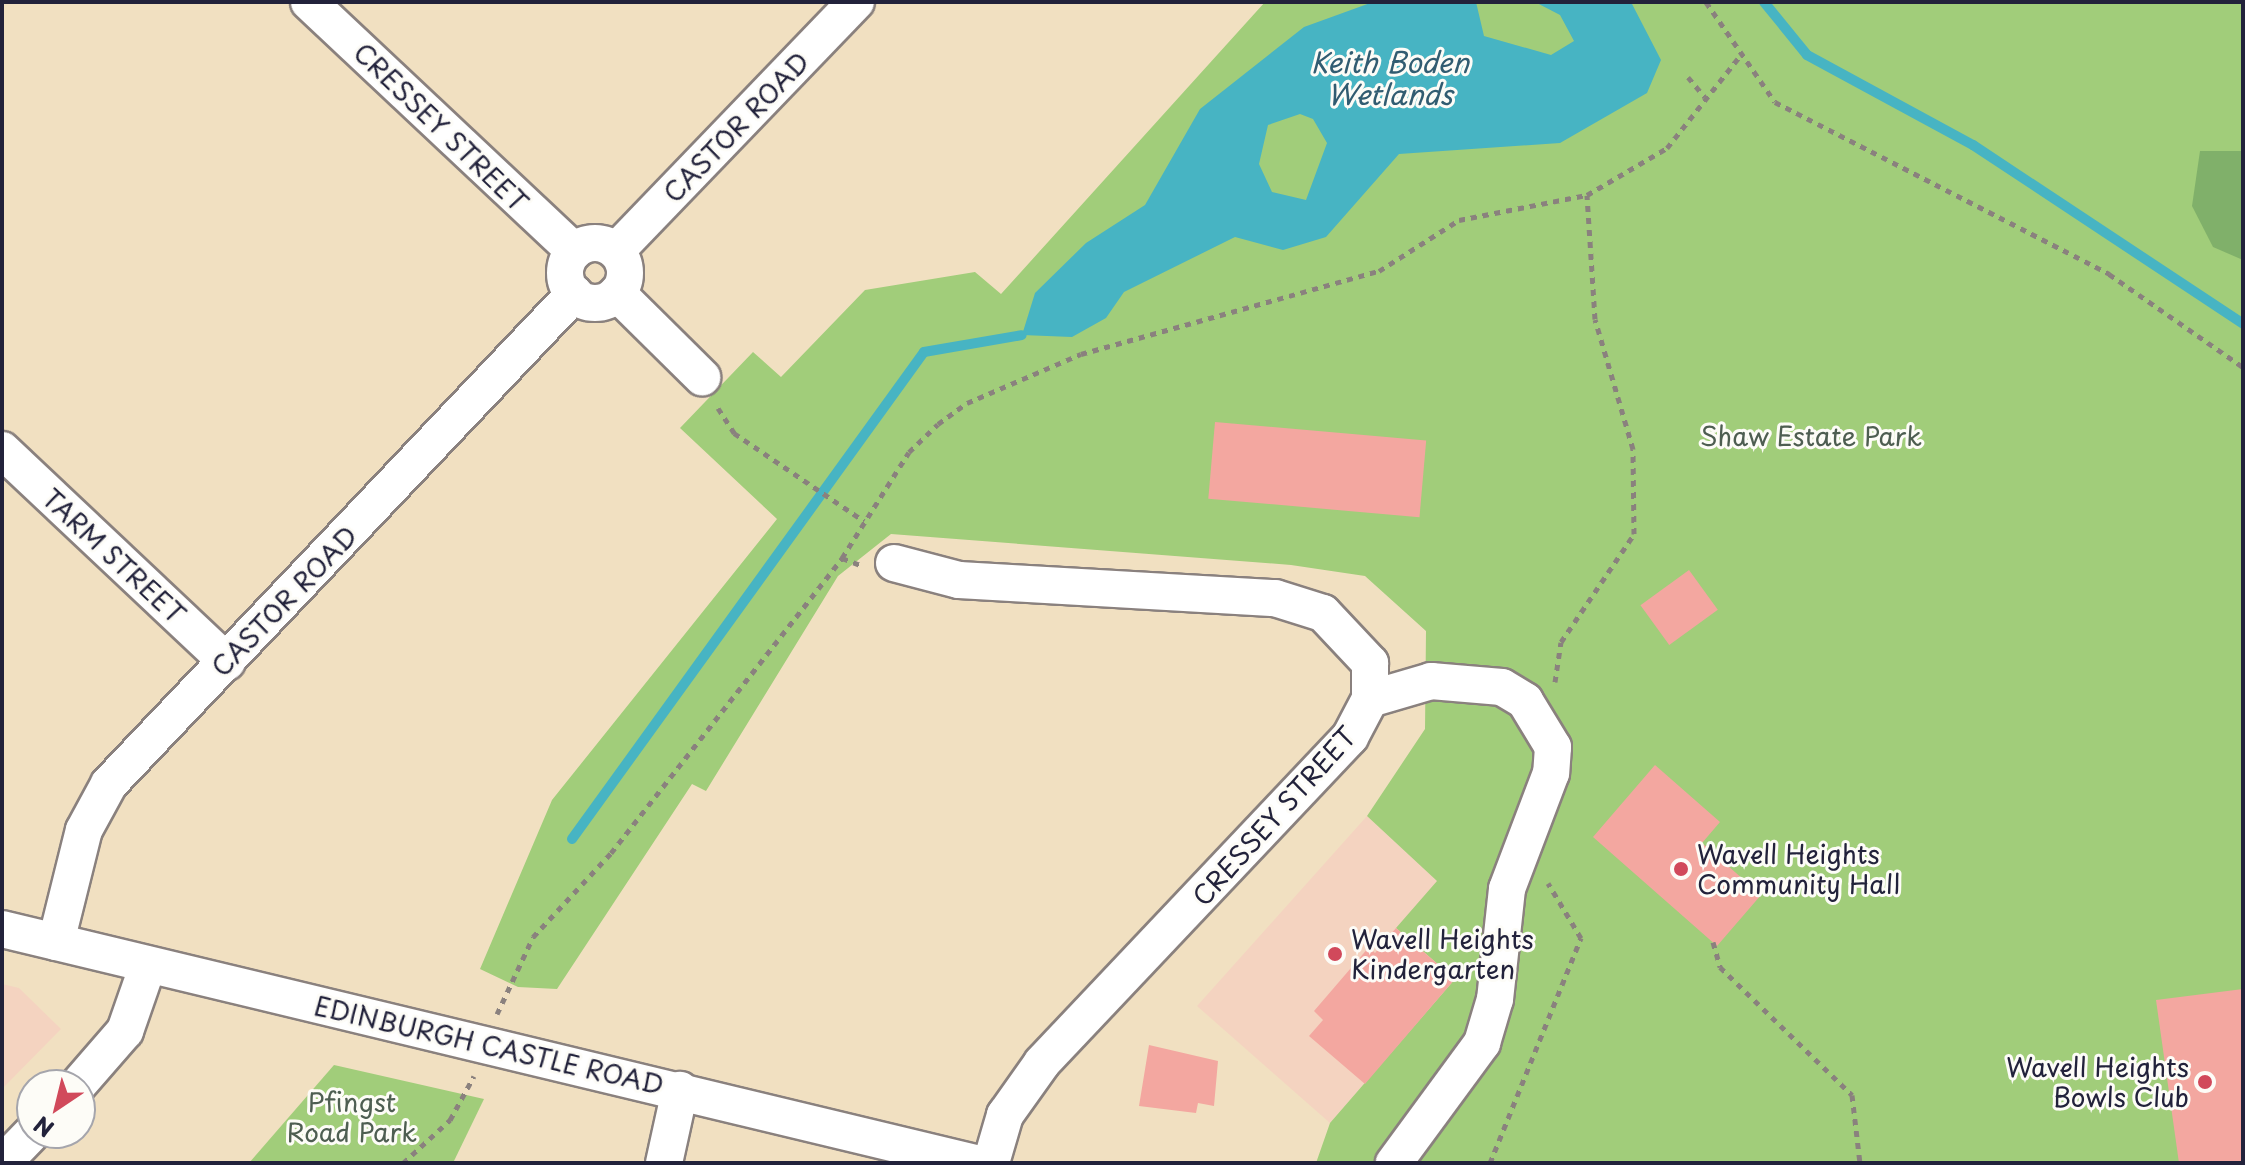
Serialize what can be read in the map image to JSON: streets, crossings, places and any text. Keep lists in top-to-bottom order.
{
  "streets": {
    "street": [
      "CRESSEY STREET",
      "CASTOR ROAD",
      "TARM STREET",
      "EDINBURGH CASTLE ROAD"
    ]
  },
  "crossings": [
    ["CRESSEY STREET", "CASTOR ROAD"],
    ["CASTOR ROAD", "TARM STREET"],
    ["CASTOR ROAD", "EDINBURGH CASTLE ROAD"]
  ],
  "water": ["Keith Boden Wetlands"],
  "parks": ["Shaw Estate Park", "Pfingst Road Park"],
  "places": ["Wavell Heights Community Hall", "Wavell Heights Kindergarten", "Wavell Heights Bowls Club"],
  "north": "bottom left"
}
